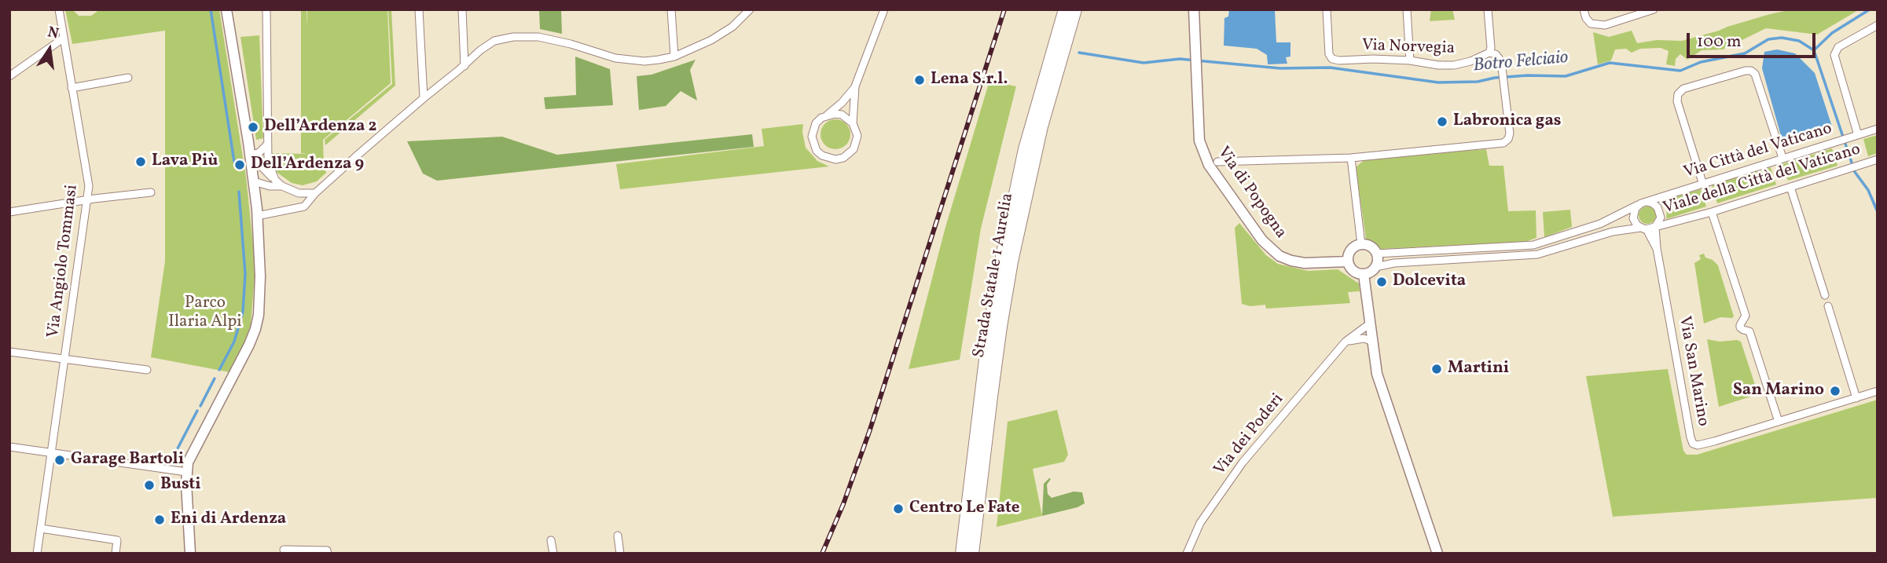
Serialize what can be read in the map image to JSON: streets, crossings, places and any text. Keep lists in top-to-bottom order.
{
  "streets": {
    "highway": ["Strada Statale 1 Aurelia"],
    "main road": ["Via di Popogna"],
    "street": [
      "Via Norvegia",
      "Via Città del Vaticano",
      "Viale della Città del Vaticano",
      "Via Angiolo Tommasi",
      "Via San Marino",
      "Via dei Poderi"
    ]
  },
  "crossings": [
    ["Via Norvegia", "Via di Popogna"],
    ["Via Città del Vaticano", "Viale della Città del Vaticano"],
    ["Via Città del Vaticano", "Via di Popogna"],
    ["Via Città del Vaticano", "Via San Marino"],
    ["Viale della Città del Vaticano", "Via San Marino"]
  ],
  "water": ["Botro Felciaio"],
  "parks": ["Parco Ilaria Alpi"],
  "places": [
    "Lena S.r.l.",
    "Labronica gas",
    "Dell’Ardenza 2",
    "Lava Più",
    "Dell’Ardenza 9",
    "Dolcevita",
    "Martini",
    "San Marino",
    "Garage Bartoli",
    "Busti",
    "Centro Le Fate",
    "Eni di Ardenza"
  ],
  "scale_bar": "100 m",
  "north": "top"
}
